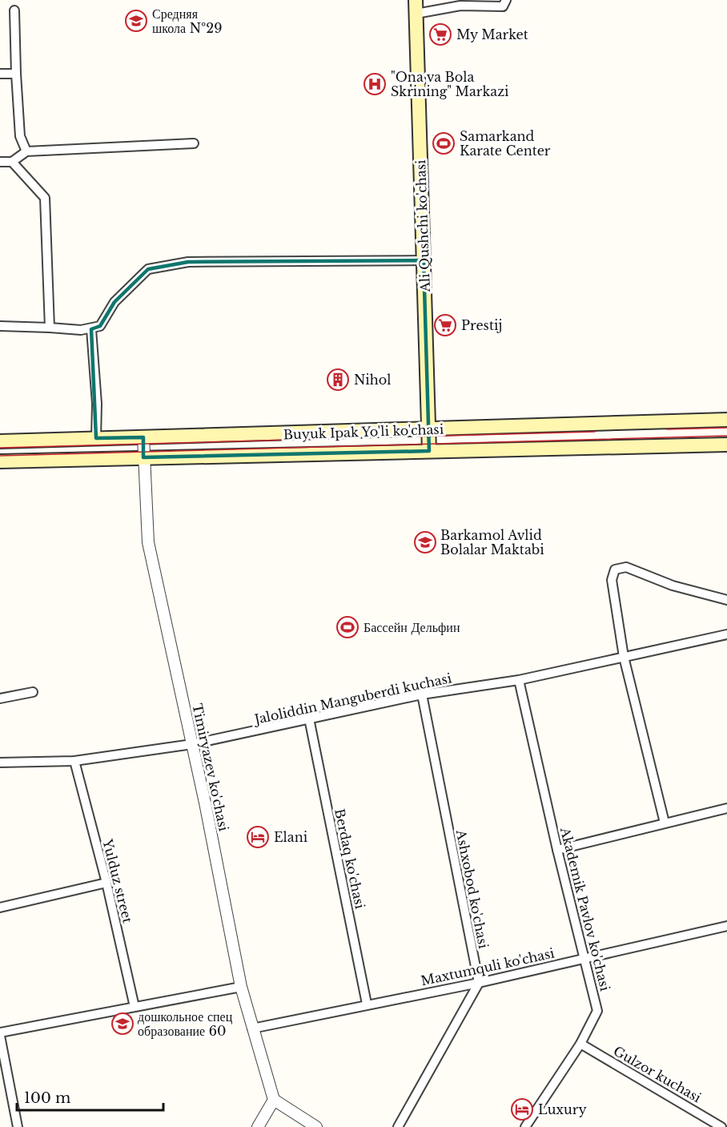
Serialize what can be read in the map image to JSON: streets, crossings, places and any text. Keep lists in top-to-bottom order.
{
  "streets": {
    "main road": ["Ali Qushchi ko'chasi", "Buyuk Ipak Yo'li ko'chasi"],
    "street": [
      "Jaloliddin Manguberdi kuchasi",
      "Timiryazev ko'chasi",
      "Berdaq ko'chasi",
      "Yulduz street",
      "Ashxobod ko'chasi",
      "Akademik Pavlov ko'chasi",
      "Maxtumquli ko'chasi",
      "Gulzor kuchasi"
    ]
  },
  "crossings": [
    ["Ali Qushchi ko'chasi", "Buyuk Ipak Yo'li ko'chasi"],
    ["Buyuk Ipak Yo'li ko'chasi", "Timiryazev ko'chasi"],
    ["Jaloliddin Manguberdi kuchasi", "Timiryazev ko'chasi"],
    ["Jaloliddin Manguberdi kuchasi", "Berdaq ko'chasi"],
    ["Jaloliddin Manguberdi kuchasi", "Yulduz street"],
    ["Jaloliddin Manguberdi kuchasi", "Ashxobod ko'chasi"],
    ["Jaloliddin Manguberdi kuchasi", "Akademik Pavlov ko'chasi"],
    ["Timiryazev ko'chasi", "Maxtumquli ko'chasi"],
    ["Berdaq ko'chasi", "Maxtumquli ko'chasi"],
    ["Ashxobod ko'chasi", "Maxtumquli ko'chasi"],
    ["Akademik Pavlov ko'chasi", "Maxtumquli ko'chasi"],
    ["Akademik Pavlov ko'chasi", "Gulzor kuchasi"]
  ],
  "places": {
    "school or university": ["Средняя школа №29", "Barkamol Avlid Bolalar Maktabi", "дошкольное спец образование 60"],
    "supermarket": ["My Market", "Prestij"],
    "hospital": ["\"Ona va Bola Skrining\" Markazi"],
    "sports": ["Samarkand Karate Center", "Бассейн Дельфин"],
    "building": ["Nihol"],
    "hotel": ["Elani", "Luxury"]
  },
  "scale_bar": "100 m"
}
